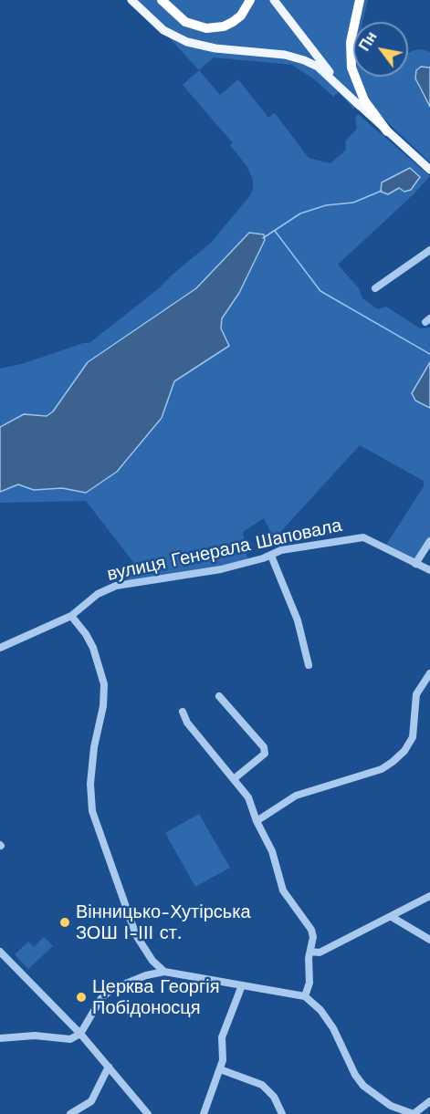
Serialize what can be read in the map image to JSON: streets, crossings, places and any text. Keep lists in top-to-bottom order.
{
  "streets": {
    "street": ["вулиця Генерала Шаповала"]
  },
  "places": ["Вінницько-Хутірська ЗОШ І-ІІІ ст.", "Церква Георгія Побідоносця"],
  "north": "top left"
}
